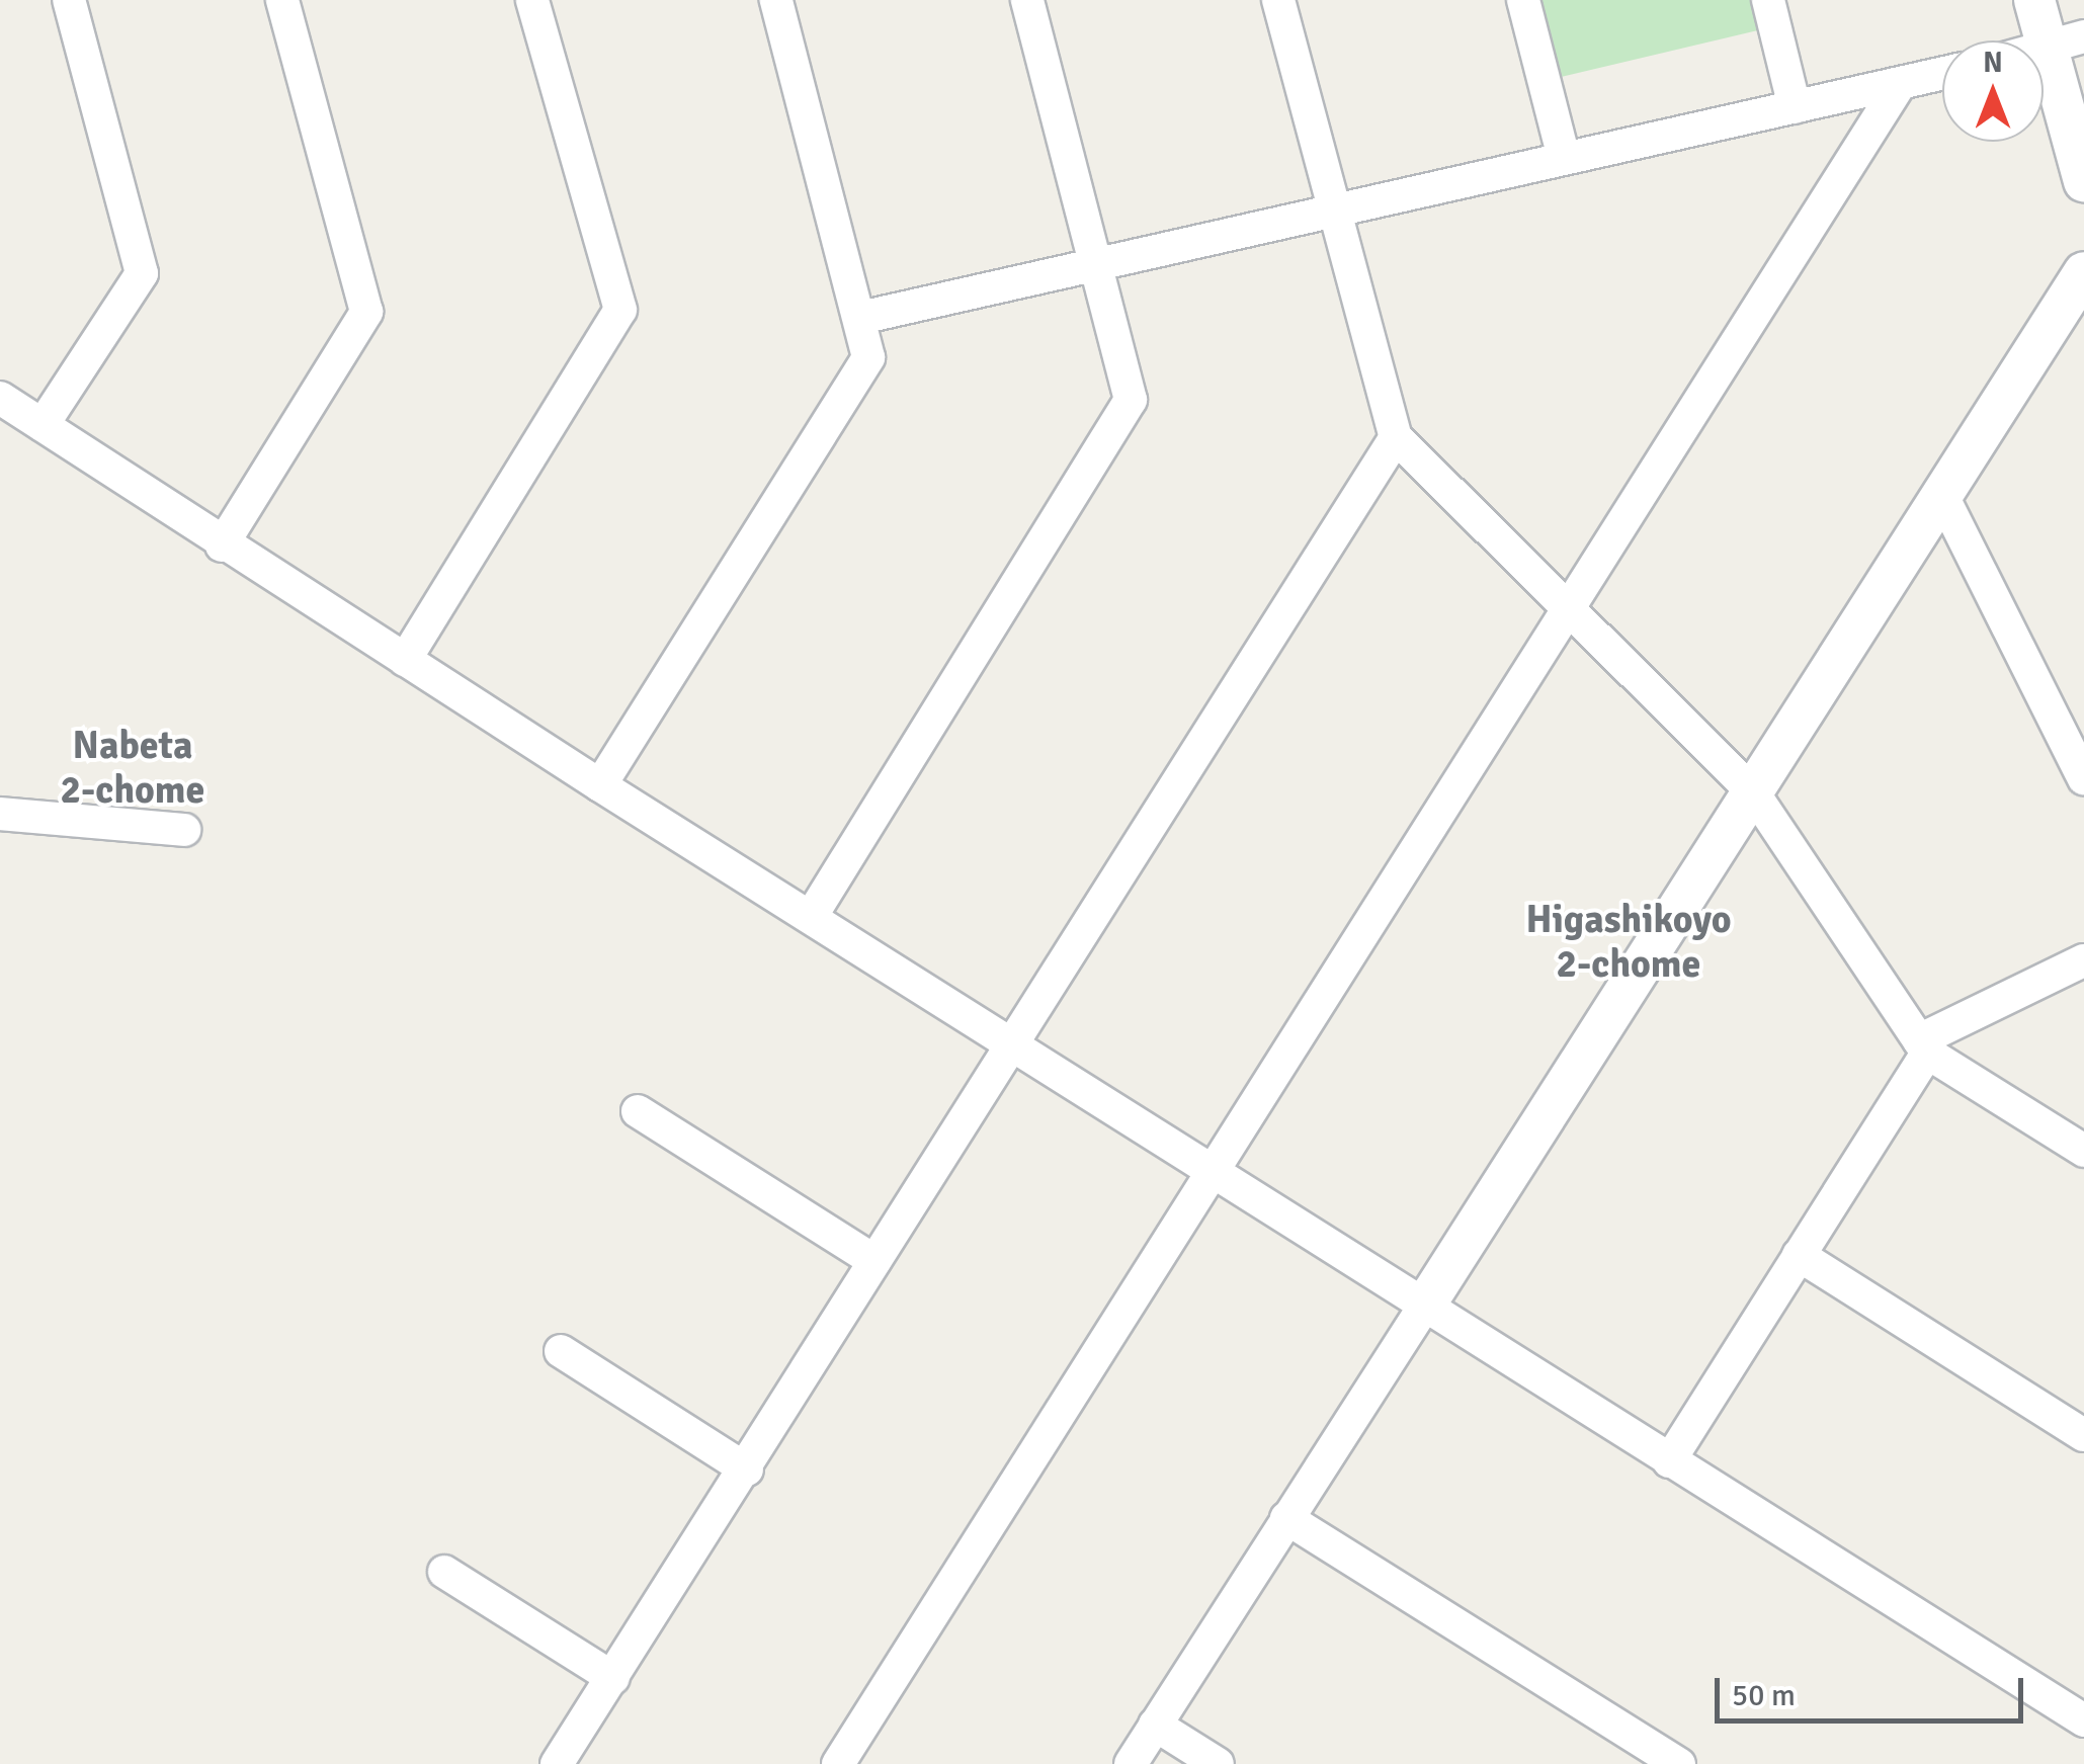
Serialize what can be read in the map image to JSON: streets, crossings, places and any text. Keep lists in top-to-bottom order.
{
  "districts": ["Nabeta 2-chome", "Higashikoyo 2-chome"],
  "scale_bar": "50 m",
  "north": "top"
}
